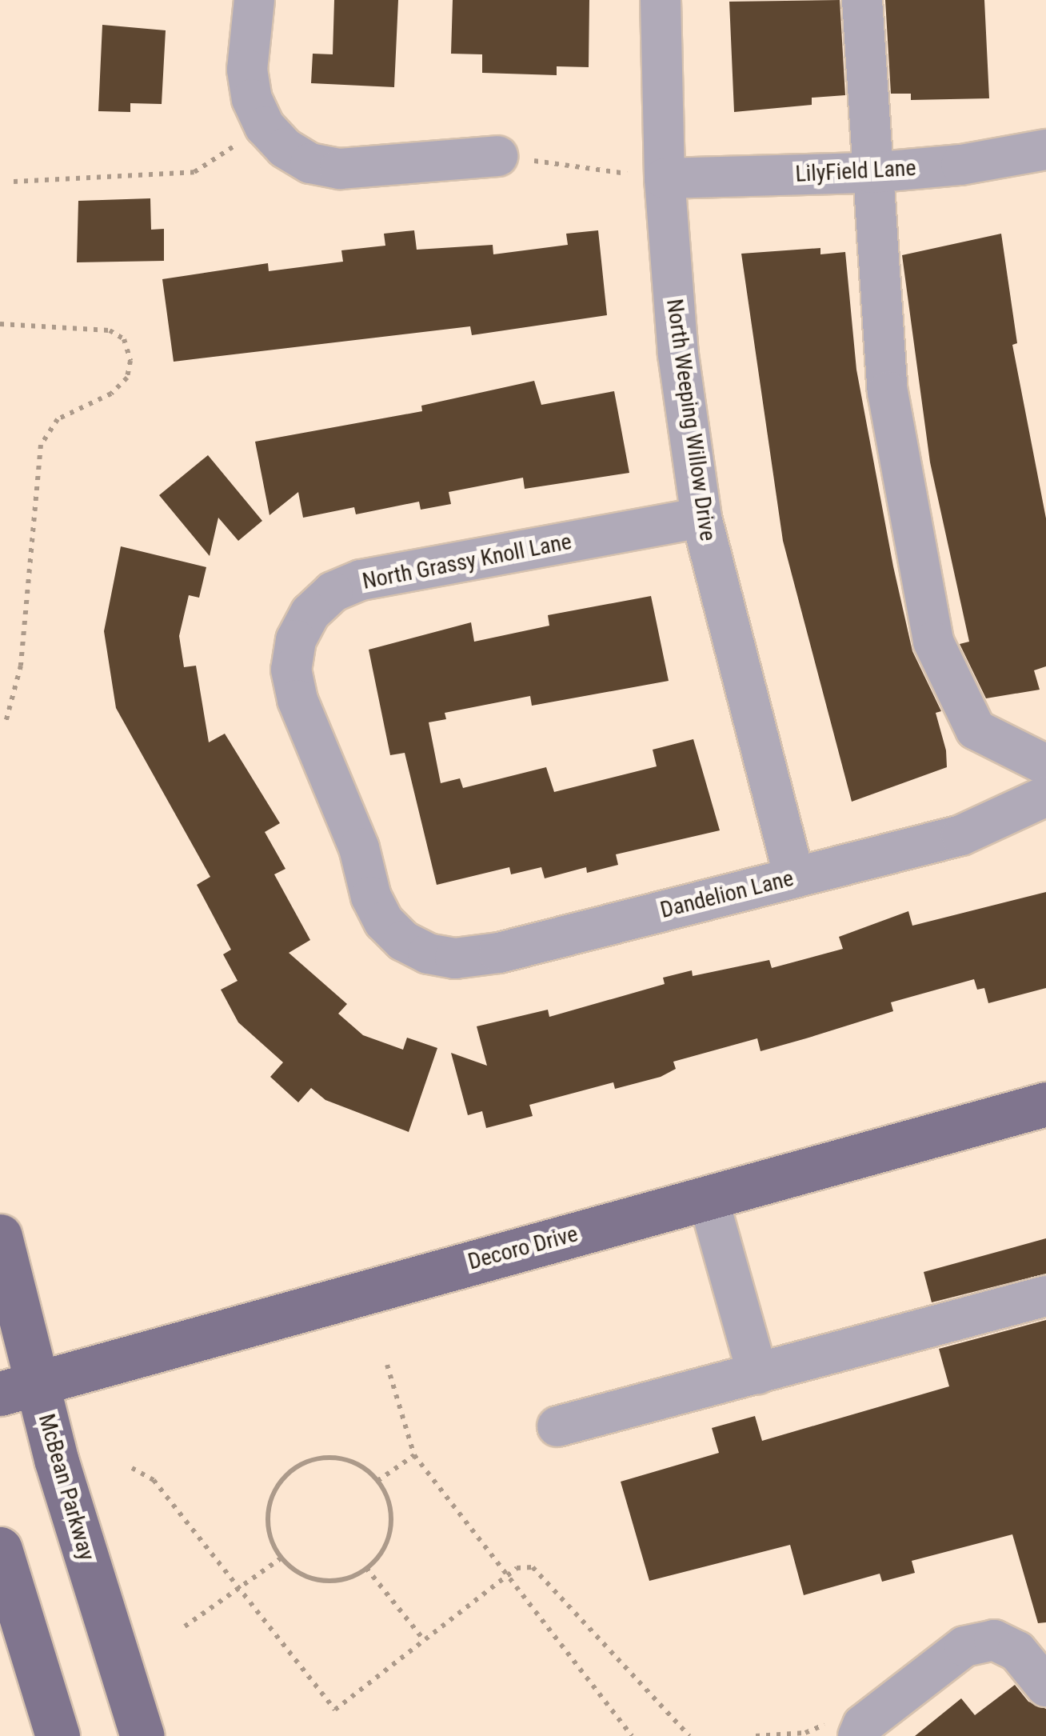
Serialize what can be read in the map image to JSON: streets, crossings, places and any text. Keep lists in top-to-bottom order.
{
  "streets": {
    "main road": ["Decoro Drive", "McBean Parkway"],
    "street": [
      "LilyField Lane",
      "North Weeping Willow Drive",
      "North Grassy Knoll Lane",
      "Dandelion Lane"
    ]
  },
  "crossings": [
    ["LilyField Lane", "North Weeping Willow Drive"],
    ["North Weeping Willow Drive", "North Grassy Knoll Lane"],
    ["North Weeping Willow Drive", "Dandelion Lane"],
    ["North Grassy Knoll Lane", "Dandelion Lane"],
    ["Decoro Drive", "McBean Parkway"]
  ]
}
